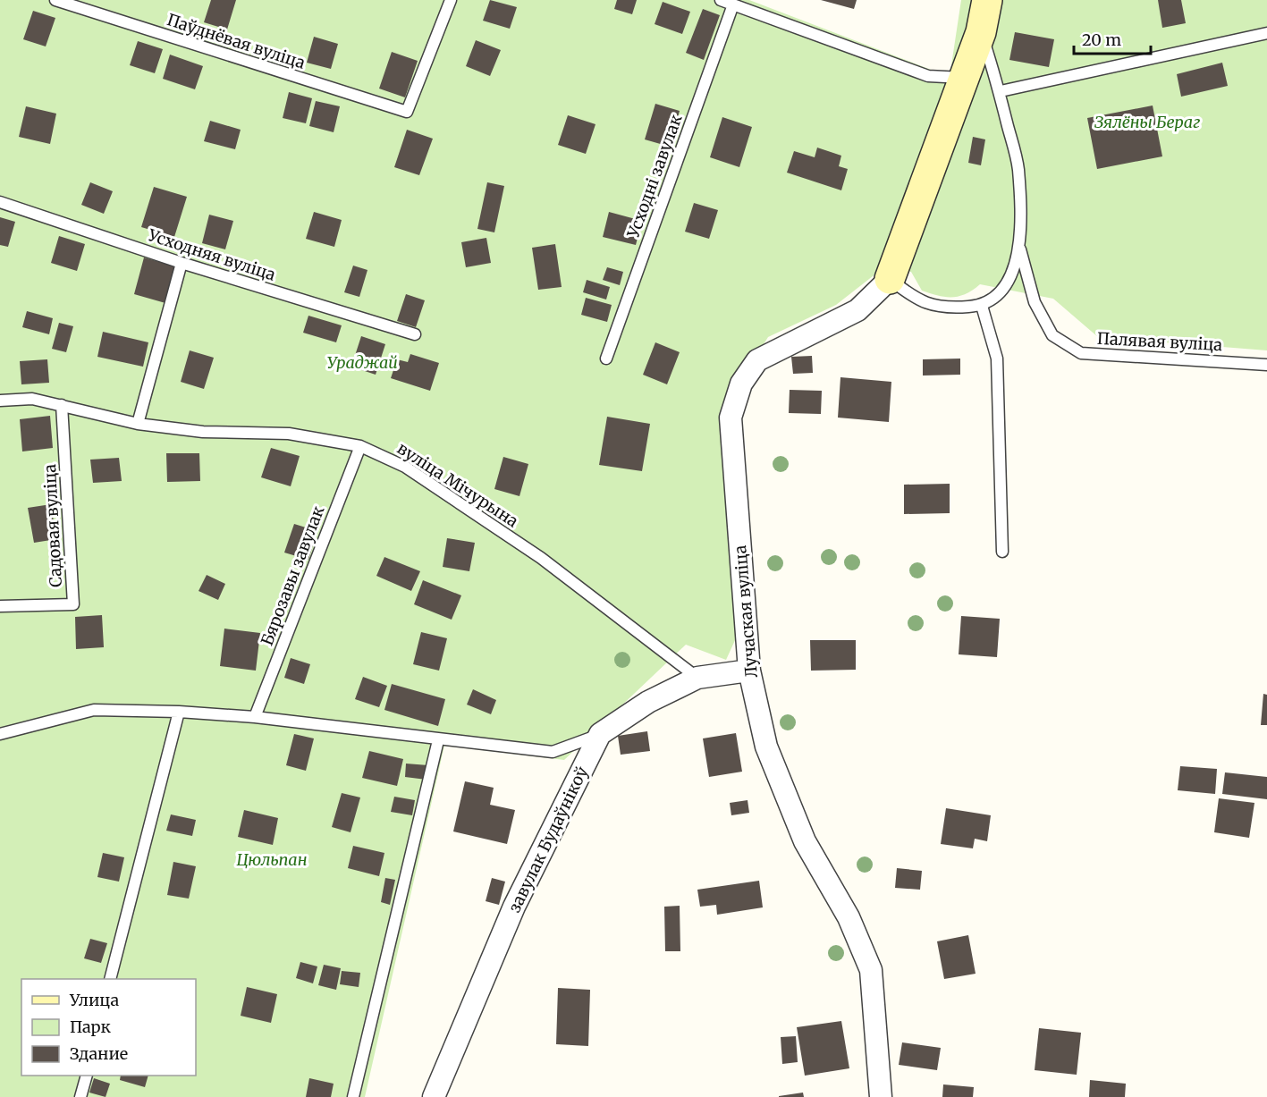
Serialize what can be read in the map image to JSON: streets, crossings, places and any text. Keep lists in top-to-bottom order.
{
  "streets": {
    "street": ["Лучаская вуліца", "завулак Будаўнікоў"],
    "lane": [
      "Паўднёвая вуліца",
      "Усходні завулак",
      "Усходняя вуліца",
      "Палявая вуліца",
      "вуліца Мічурына",
      "Садовая вуліца",
      "Бярозавы завулак"
    ]
  },
  "crossings": [
    ["вуліца Мічурына", "Садовая вуліца"],
    ["вуліца Мічурына", "Бярозавы завулак"],
    ["вуліца Мічурына", "завулак Будаўнікоў"],
    ["Лучаская вуліца", "завулак Будаўнікоў"]
  ],
  "parks": ["Зялёны Бераг", "Ураджай", "Цюльпан"],
  "legend": ["Улица", "Парк", "Здание"],
  "scale_bar": "20 m"
}
